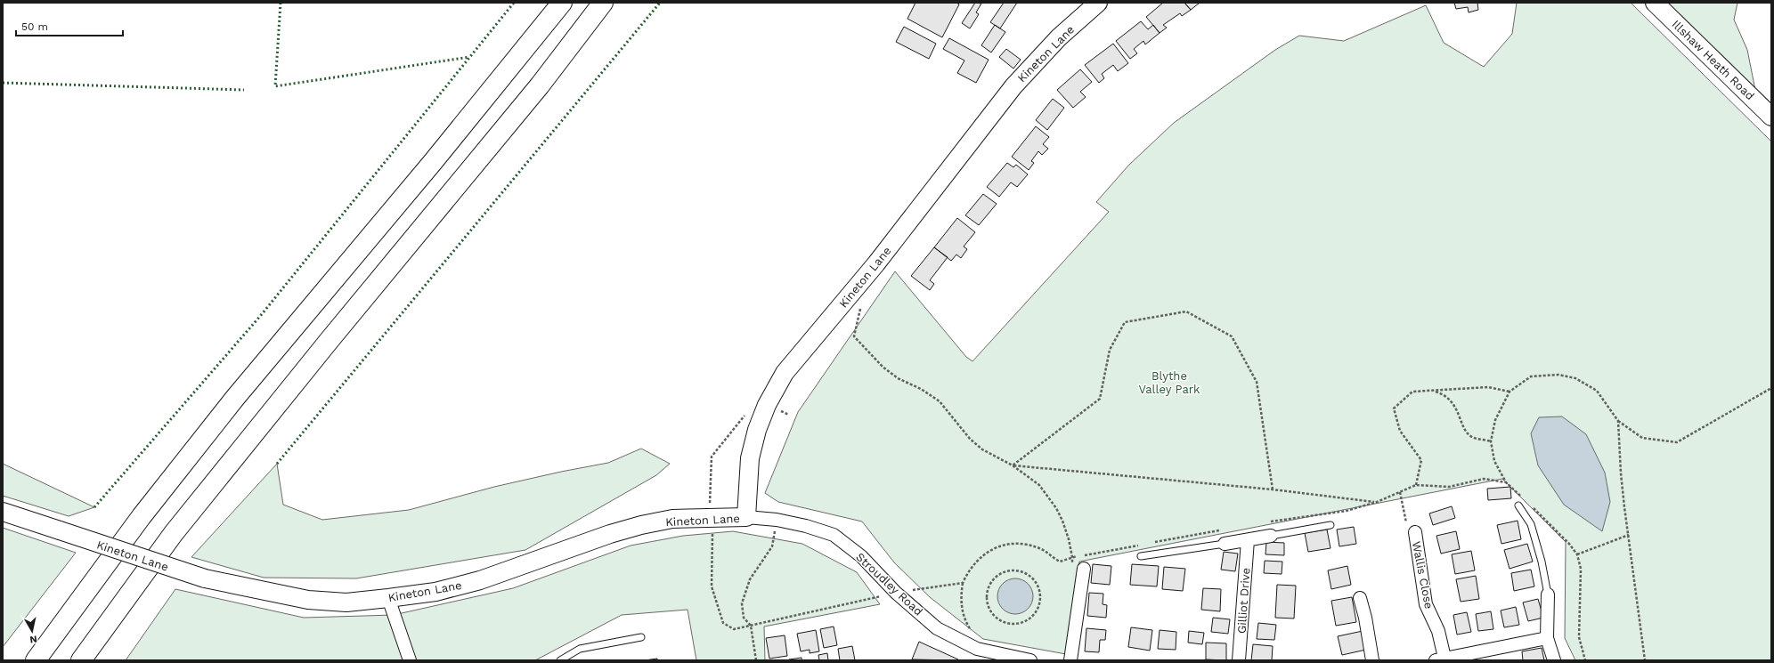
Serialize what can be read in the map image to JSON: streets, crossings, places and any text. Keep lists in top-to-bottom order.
{
  "streets": {
    "street": [
      "Kineton Lane",
      "Illshaw Heath Road",
      "Wallis Close",
      "Stroudley Road",
      "Gilliot Drive"
    ]
  },
  "crossings": [
    ["Kineton Lane", "Stroudley Road"]
  ],
  "parks": ["Blythe Valley Park"],
  "scale_bar": "50 m",
  "north": "bottom"
}
